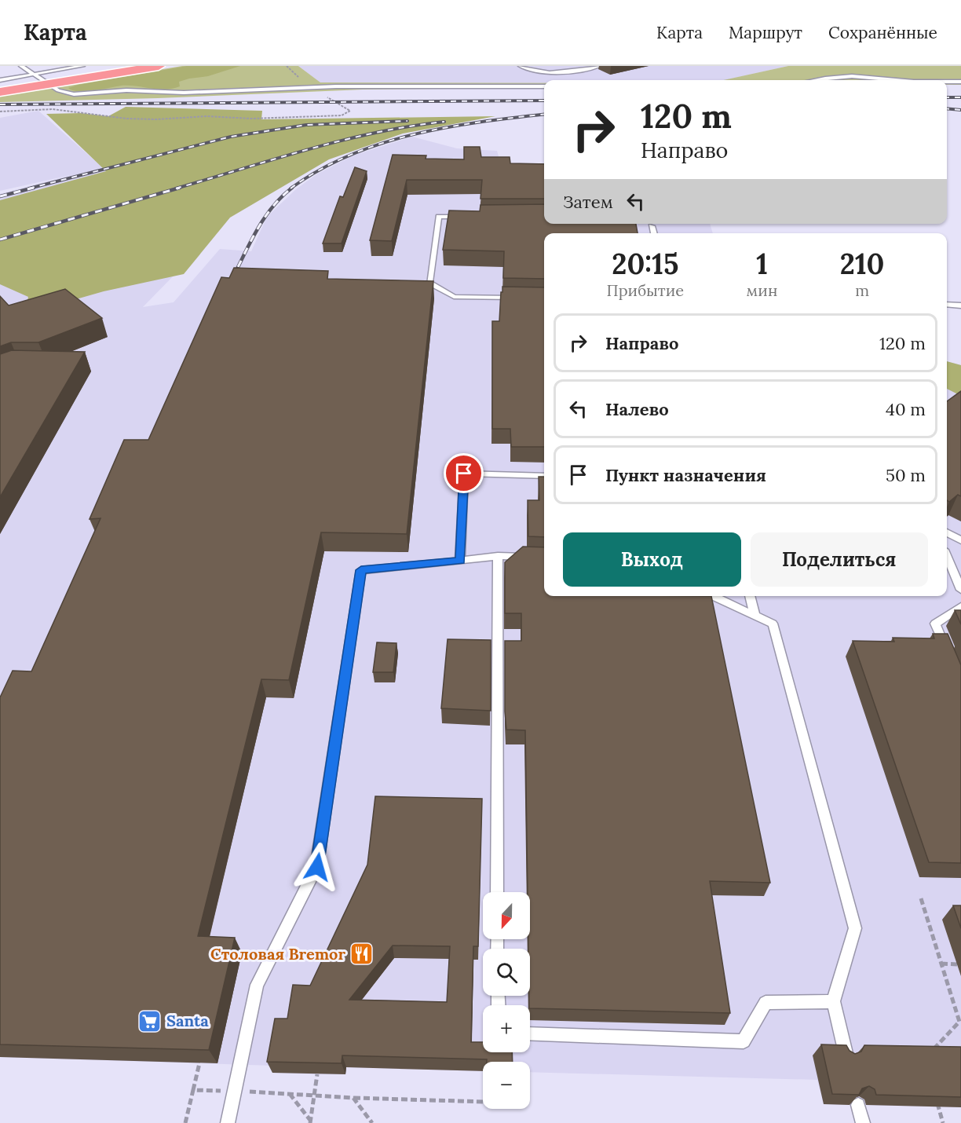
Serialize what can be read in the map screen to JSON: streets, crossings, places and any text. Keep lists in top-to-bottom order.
{
  "places": {
    "restaurant": ["Столовая Bremor"],
    "supermarket": ["Santa"]
  },
  "north": "bottom",
  "page": {
    "header": "Карта",
    "nav": ["Карта", "Маршрут", "Сохранённые"],
    "turn": ["120 m", "Направо"],
    "then": "Затем",
    "eta": [
      "20:15",
      "Прибытие",
      "1",
      "мин",
      "210",
      "m"
    ],
    "list": [
      {
        "name": "Направо",
        "value": "120 m"
      },
      {
        "name": "Налево",
        "value": "40 m"
      },
      {
        "name": "Пункт назначения",
        "value": "50 m"
      }
    ],
    "buttons": ["Выход", "Поделиться"],
    "map_buttons": ["+", "−"]
  }
}
